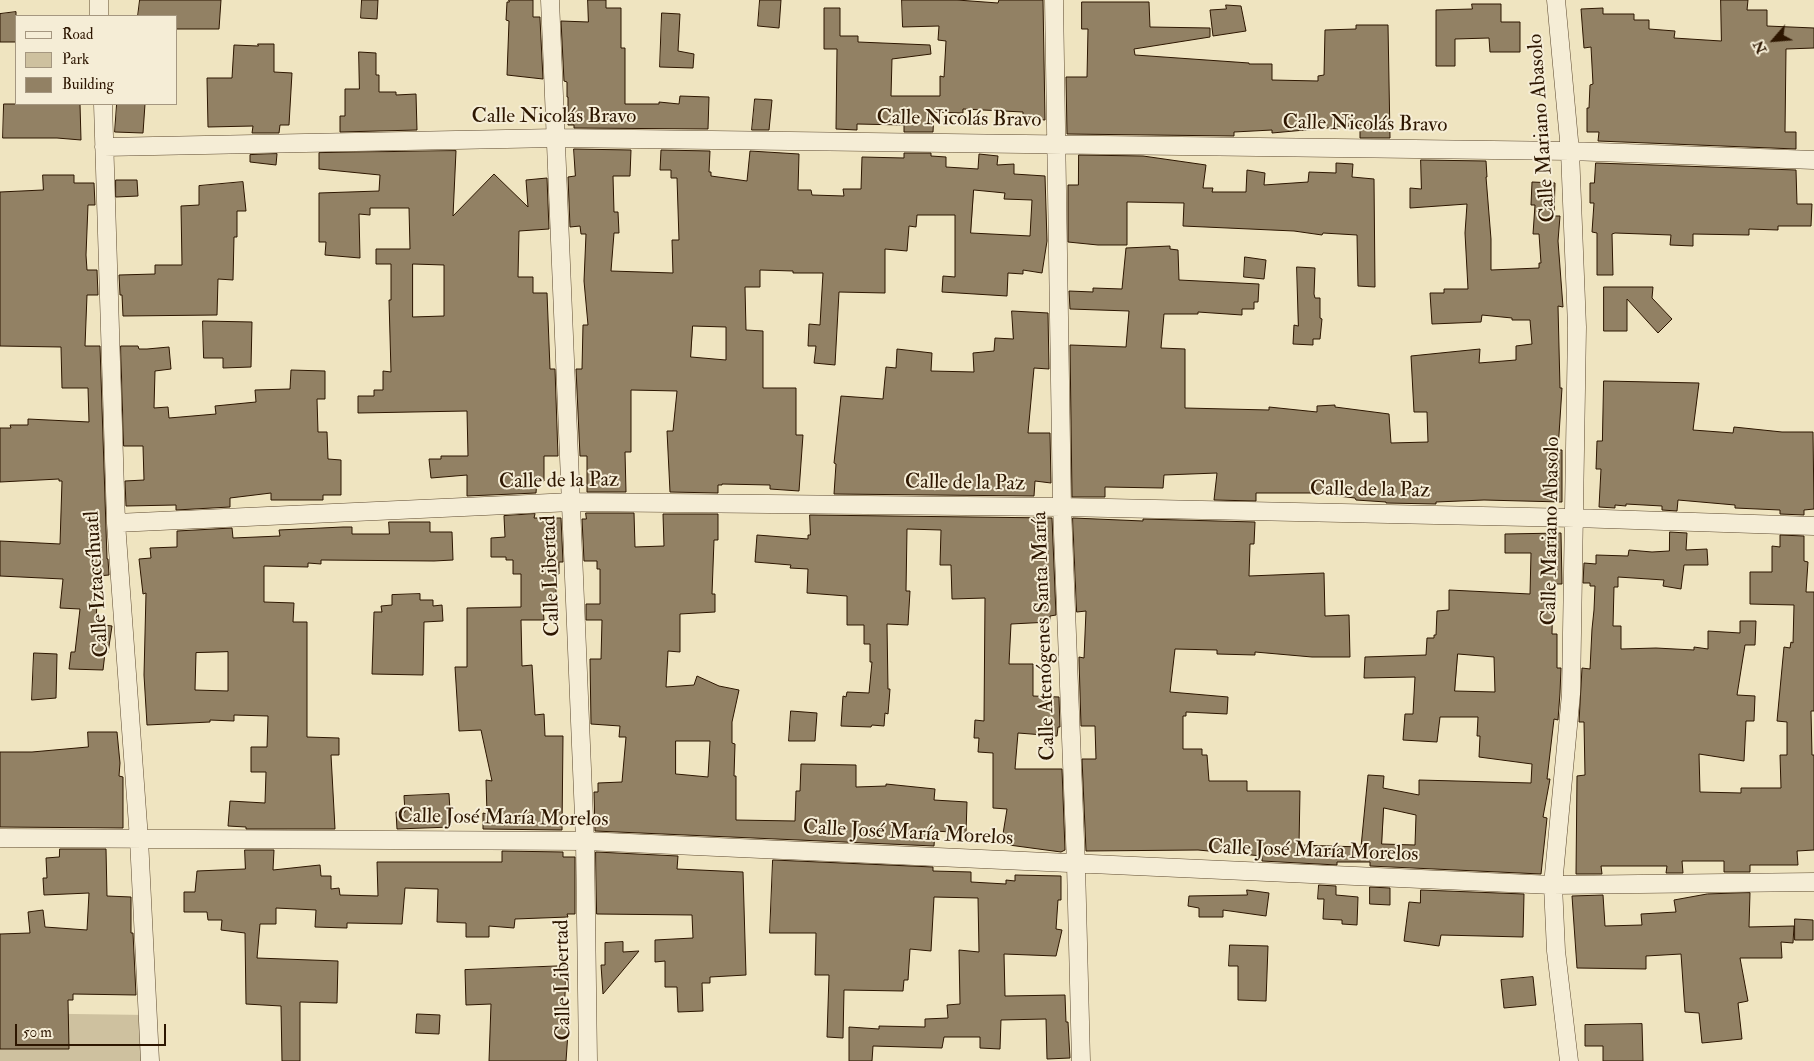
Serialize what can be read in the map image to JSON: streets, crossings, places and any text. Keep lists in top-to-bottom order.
{
  "streets": {
    "street": [
      "Calle Nicolás Bravo",
      "Calle Mariano Abasolo",
      "Calle de la Paz",
      "Calle Libertad",
      "Calle Iztaccíhuatl",
      "Calle Atenógenes Santa María",
      "Calle José María Morelos"
    ]
  },
  "crossings": [
    ["Calle Nicolás Bravo", "Calle Mariano Abasolo"],
    ["Calle Nicolás Bravo", "Calle Libertad"],
    ["Calle Nicolás Bravo", "Calle Iztaccíhuatl"],
    ["Calle Nicolás Bravo", "Calle Atenógenes Santa María"],
    ["Calle Mariano Abasolo", "Calle de la Paz"],
    ["Calle Mariano Abasolo", "Calle José María Morelos"],
    ["Calle de la Paz", "Calle Libertad"],
    ["Calle de la Paz", "Calle Iztaccíhuatl"],
    ["Calle de la Paz", "Calle Atenógenes Santa María"],
    ["Calle Libertad", "Calle José María Morelos"],
    ["Calle Iztaccíhuatl", "Calle José María Morelos"],
    ["Calle Atenógenes Santa María", "Calle José María Morelos"]
  ],
  "legend": ["Road", "Park", "Building"],
  "scale_bar": "50 m",
  "north": "bottom left"
}
